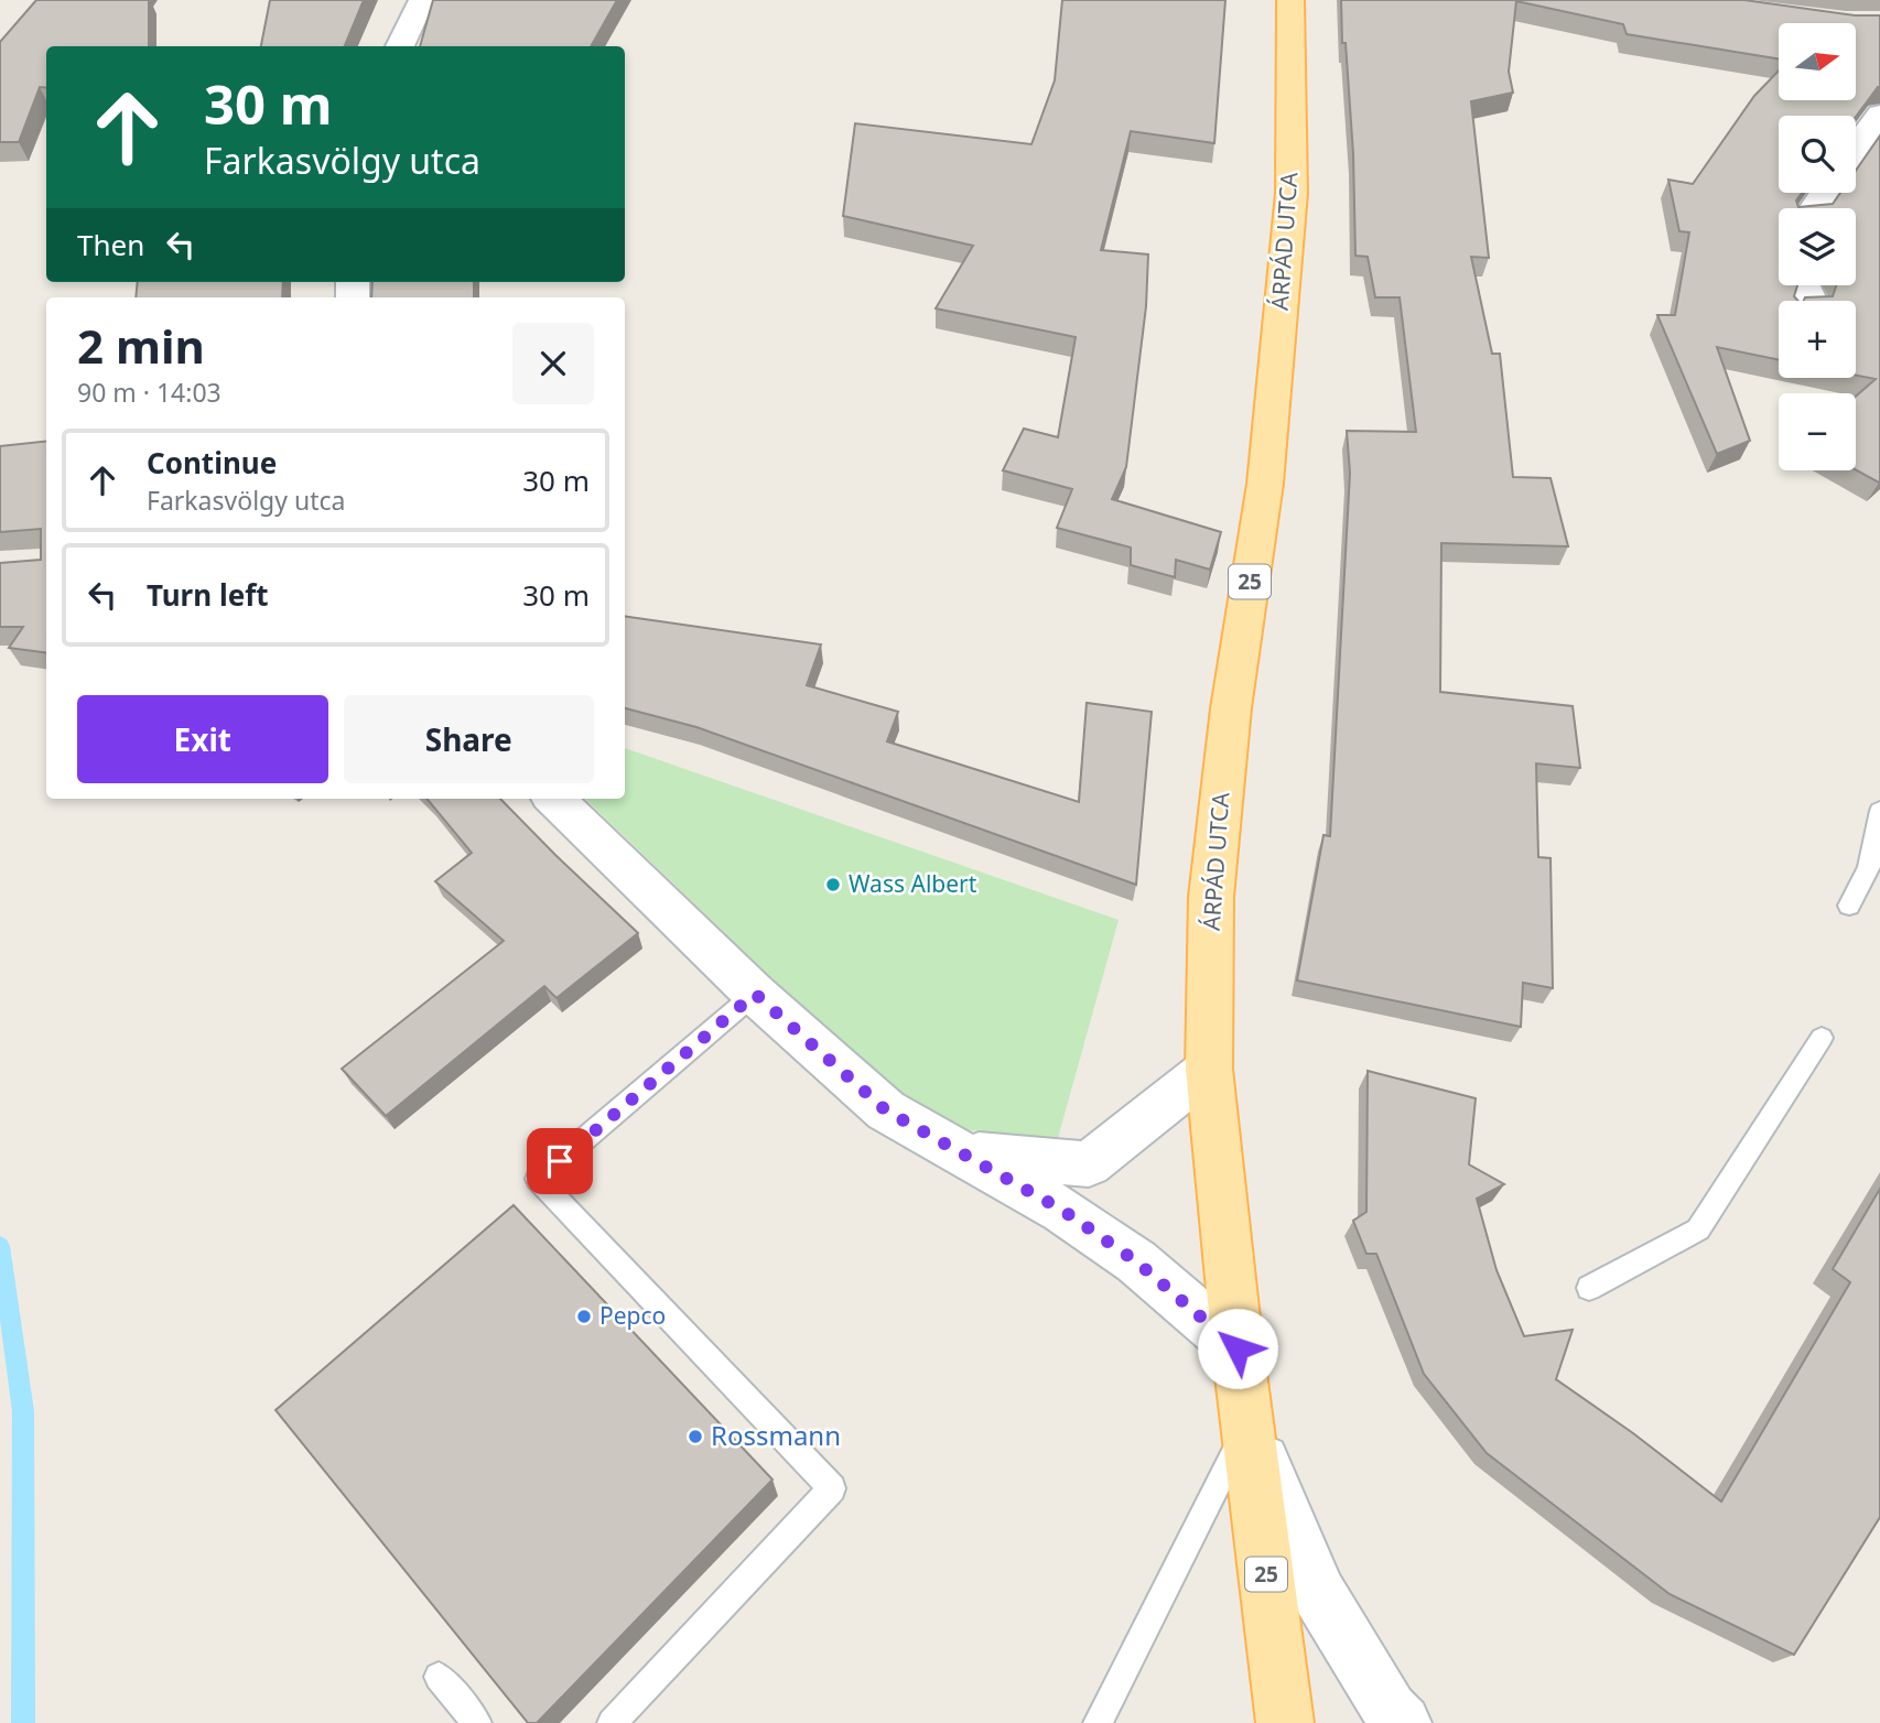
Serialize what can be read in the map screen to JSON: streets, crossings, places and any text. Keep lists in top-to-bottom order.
{
  "streets": {
    "main road": ["ÁRPÁD UTCA", "25"]
  },
  "places": ["Wass Albert", "Pepco", "Rossmann"],
  "north": "right",
  "page": {
    "map_buttons": ["+", "−"],
    "turn": ["30 m", "Farkasvölgy utca"],
    "then": "Then",
    "heading": ["2 min", "90 m · 14:03"],
    "list": [
      {
        "name": "Continue",
        "note": "Farkasvölgy utca",
        "value": "30 m"
      },
      {
        "name": "Turn left",
        "value": "30 m"
      }
    ],
    "buttons": ["Exit", "Share"]
  }
}
